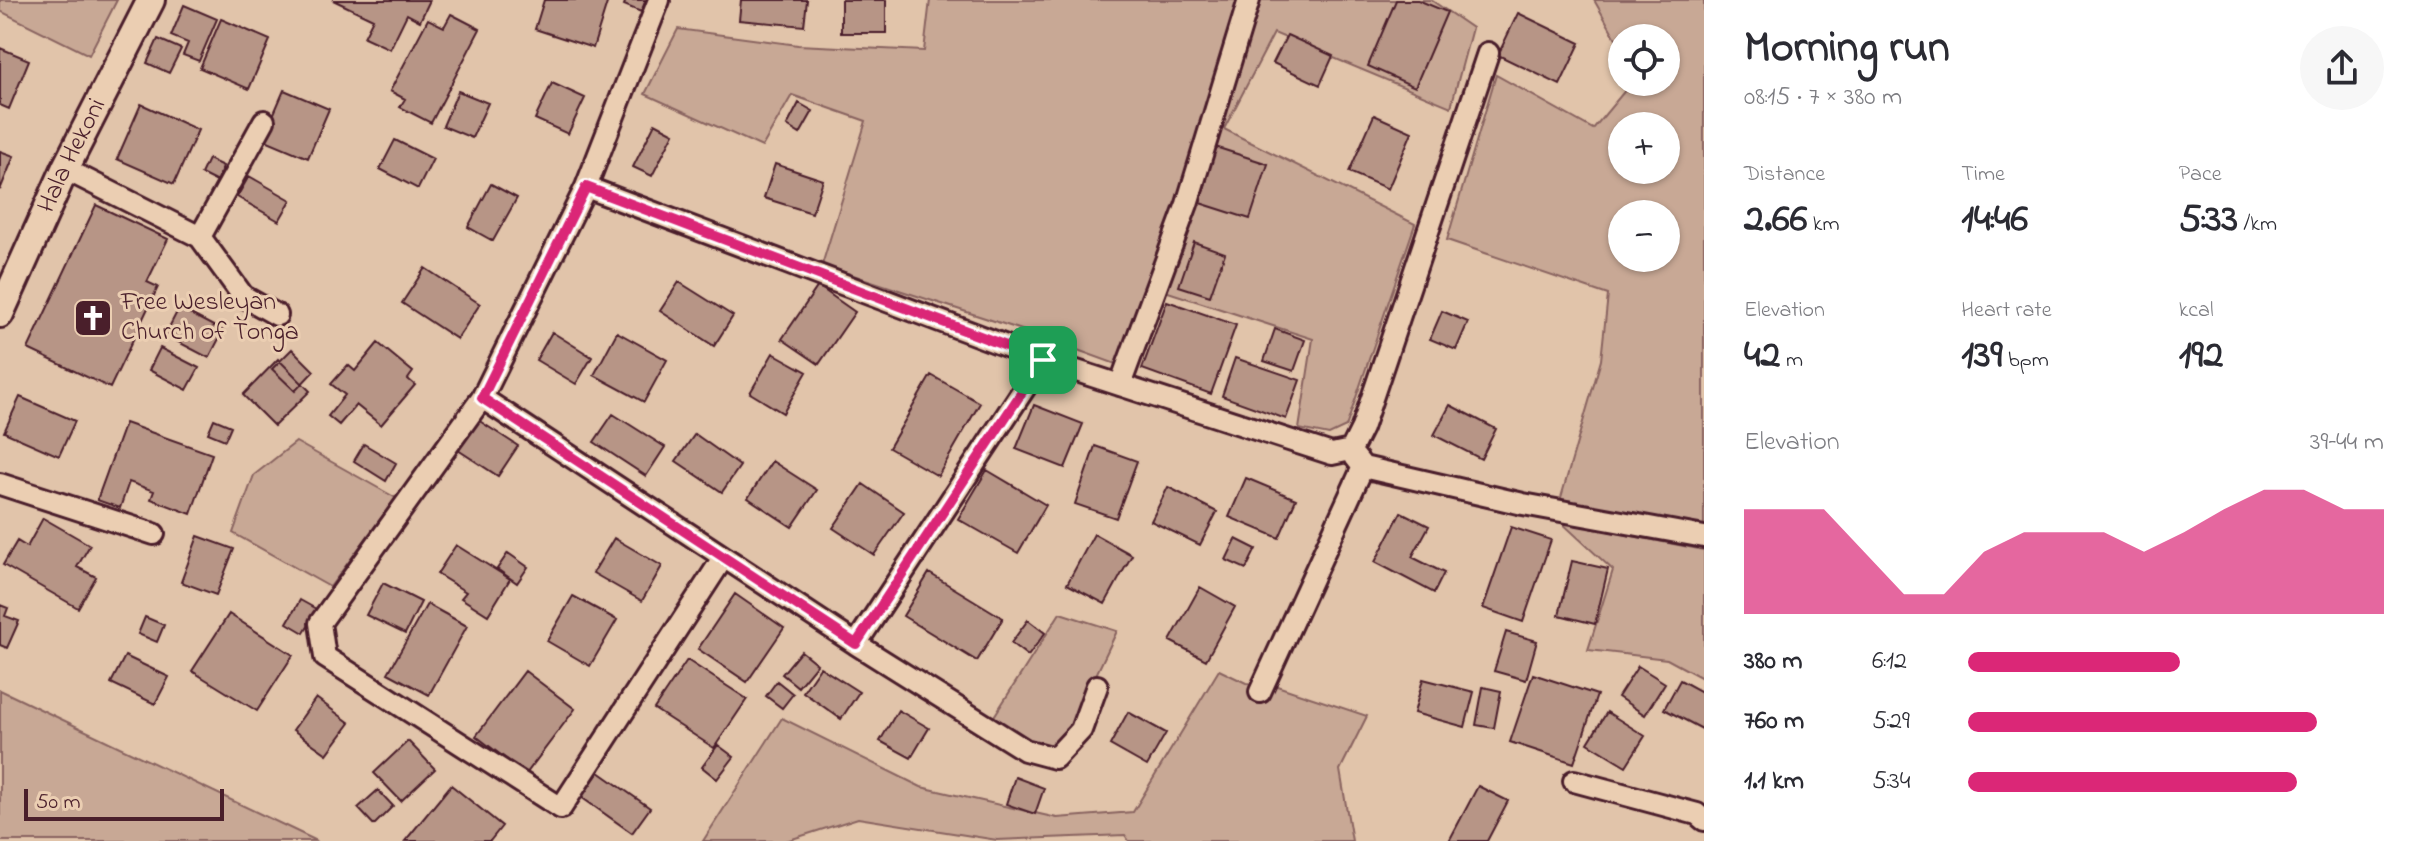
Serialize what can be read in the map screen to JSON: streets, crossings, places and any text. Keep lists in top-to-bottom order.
{
  "streets": {
    "street": ["Hala Hekoni"]
  },
  "places": {
    "church": ["Free Wesleyan Church of Tonga"]
  },
  "scale_bar": "50 m",
  "page": {
    "heading": ["Morning run", "08:15 · 7 × 380 m"],
    "map_buttons": ["+", "−"],
    "stats": [
      ["Distance", "2.66 km"],
      ["Time", "14:46"],
      ["Pace", "5:33 /km"],
      ["Elevation", "42 m"],
      ["Heart rate", "139 bpm"],
      ["kcal", "192"]
    ],
    "chart": ["Elevation", "39–44 m"],
    "list": [
      {
        "name": "380 m",
        "note": "6:12"
      },
      {
        "name": "760 m",
        "note": "5:29"
      },
      {
        "name": "1.1 km",
        "note": "5:34"
      }
    ],
    "scale": "50 m"
  }
}
